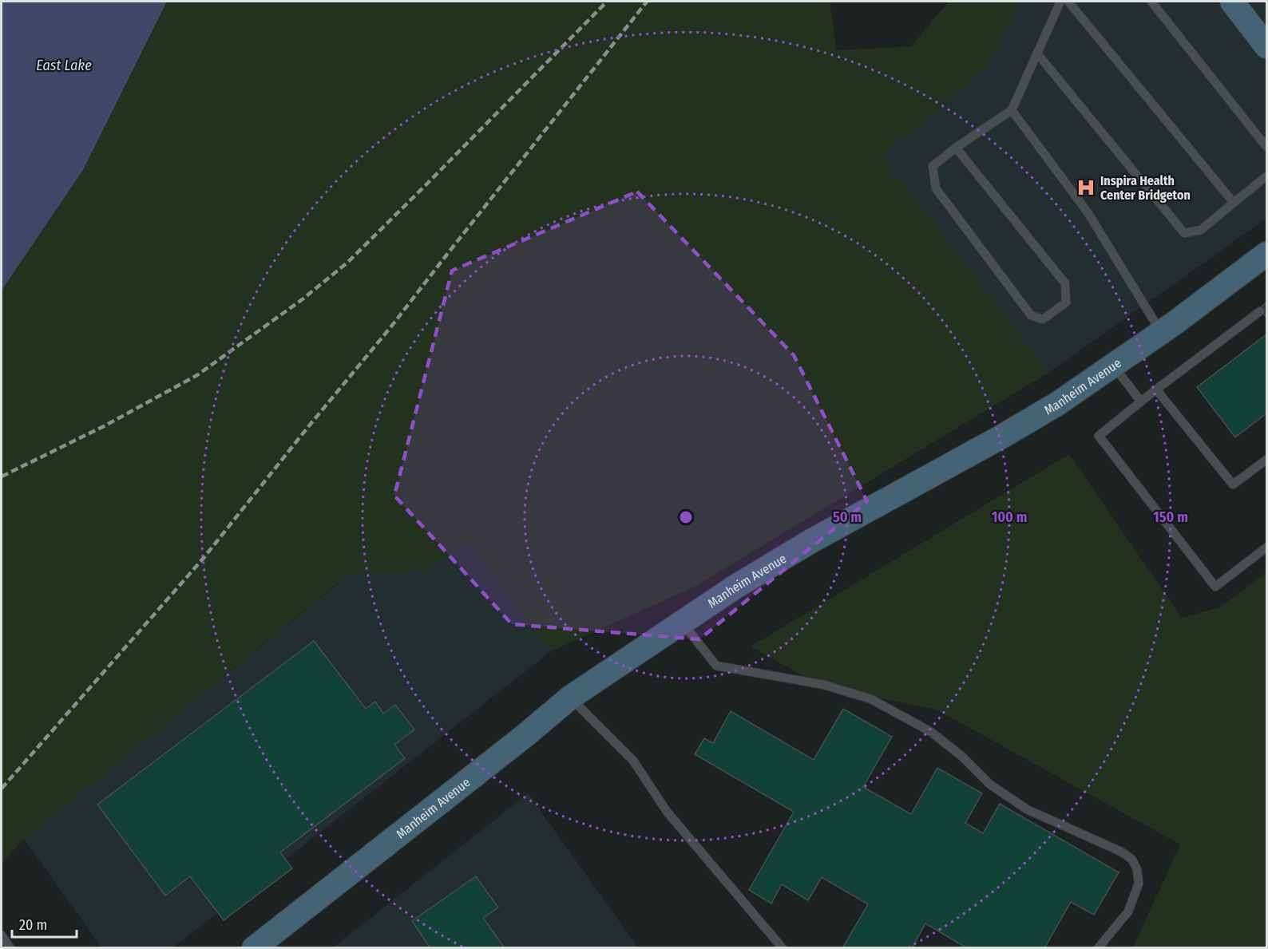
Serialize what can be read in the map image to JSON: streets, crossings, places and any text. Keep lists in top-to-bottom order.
{
  "streets": {
    "street": ["Manheim Avenue"]
  },
  "water": ["East Lake"],
  "places": {
    "hospital": ["Inspira Health Center Bridgeton"]
  },
  "scale_bar": "20 m",
  "rings": ["50 m", "100 m", "150 m"]
}
